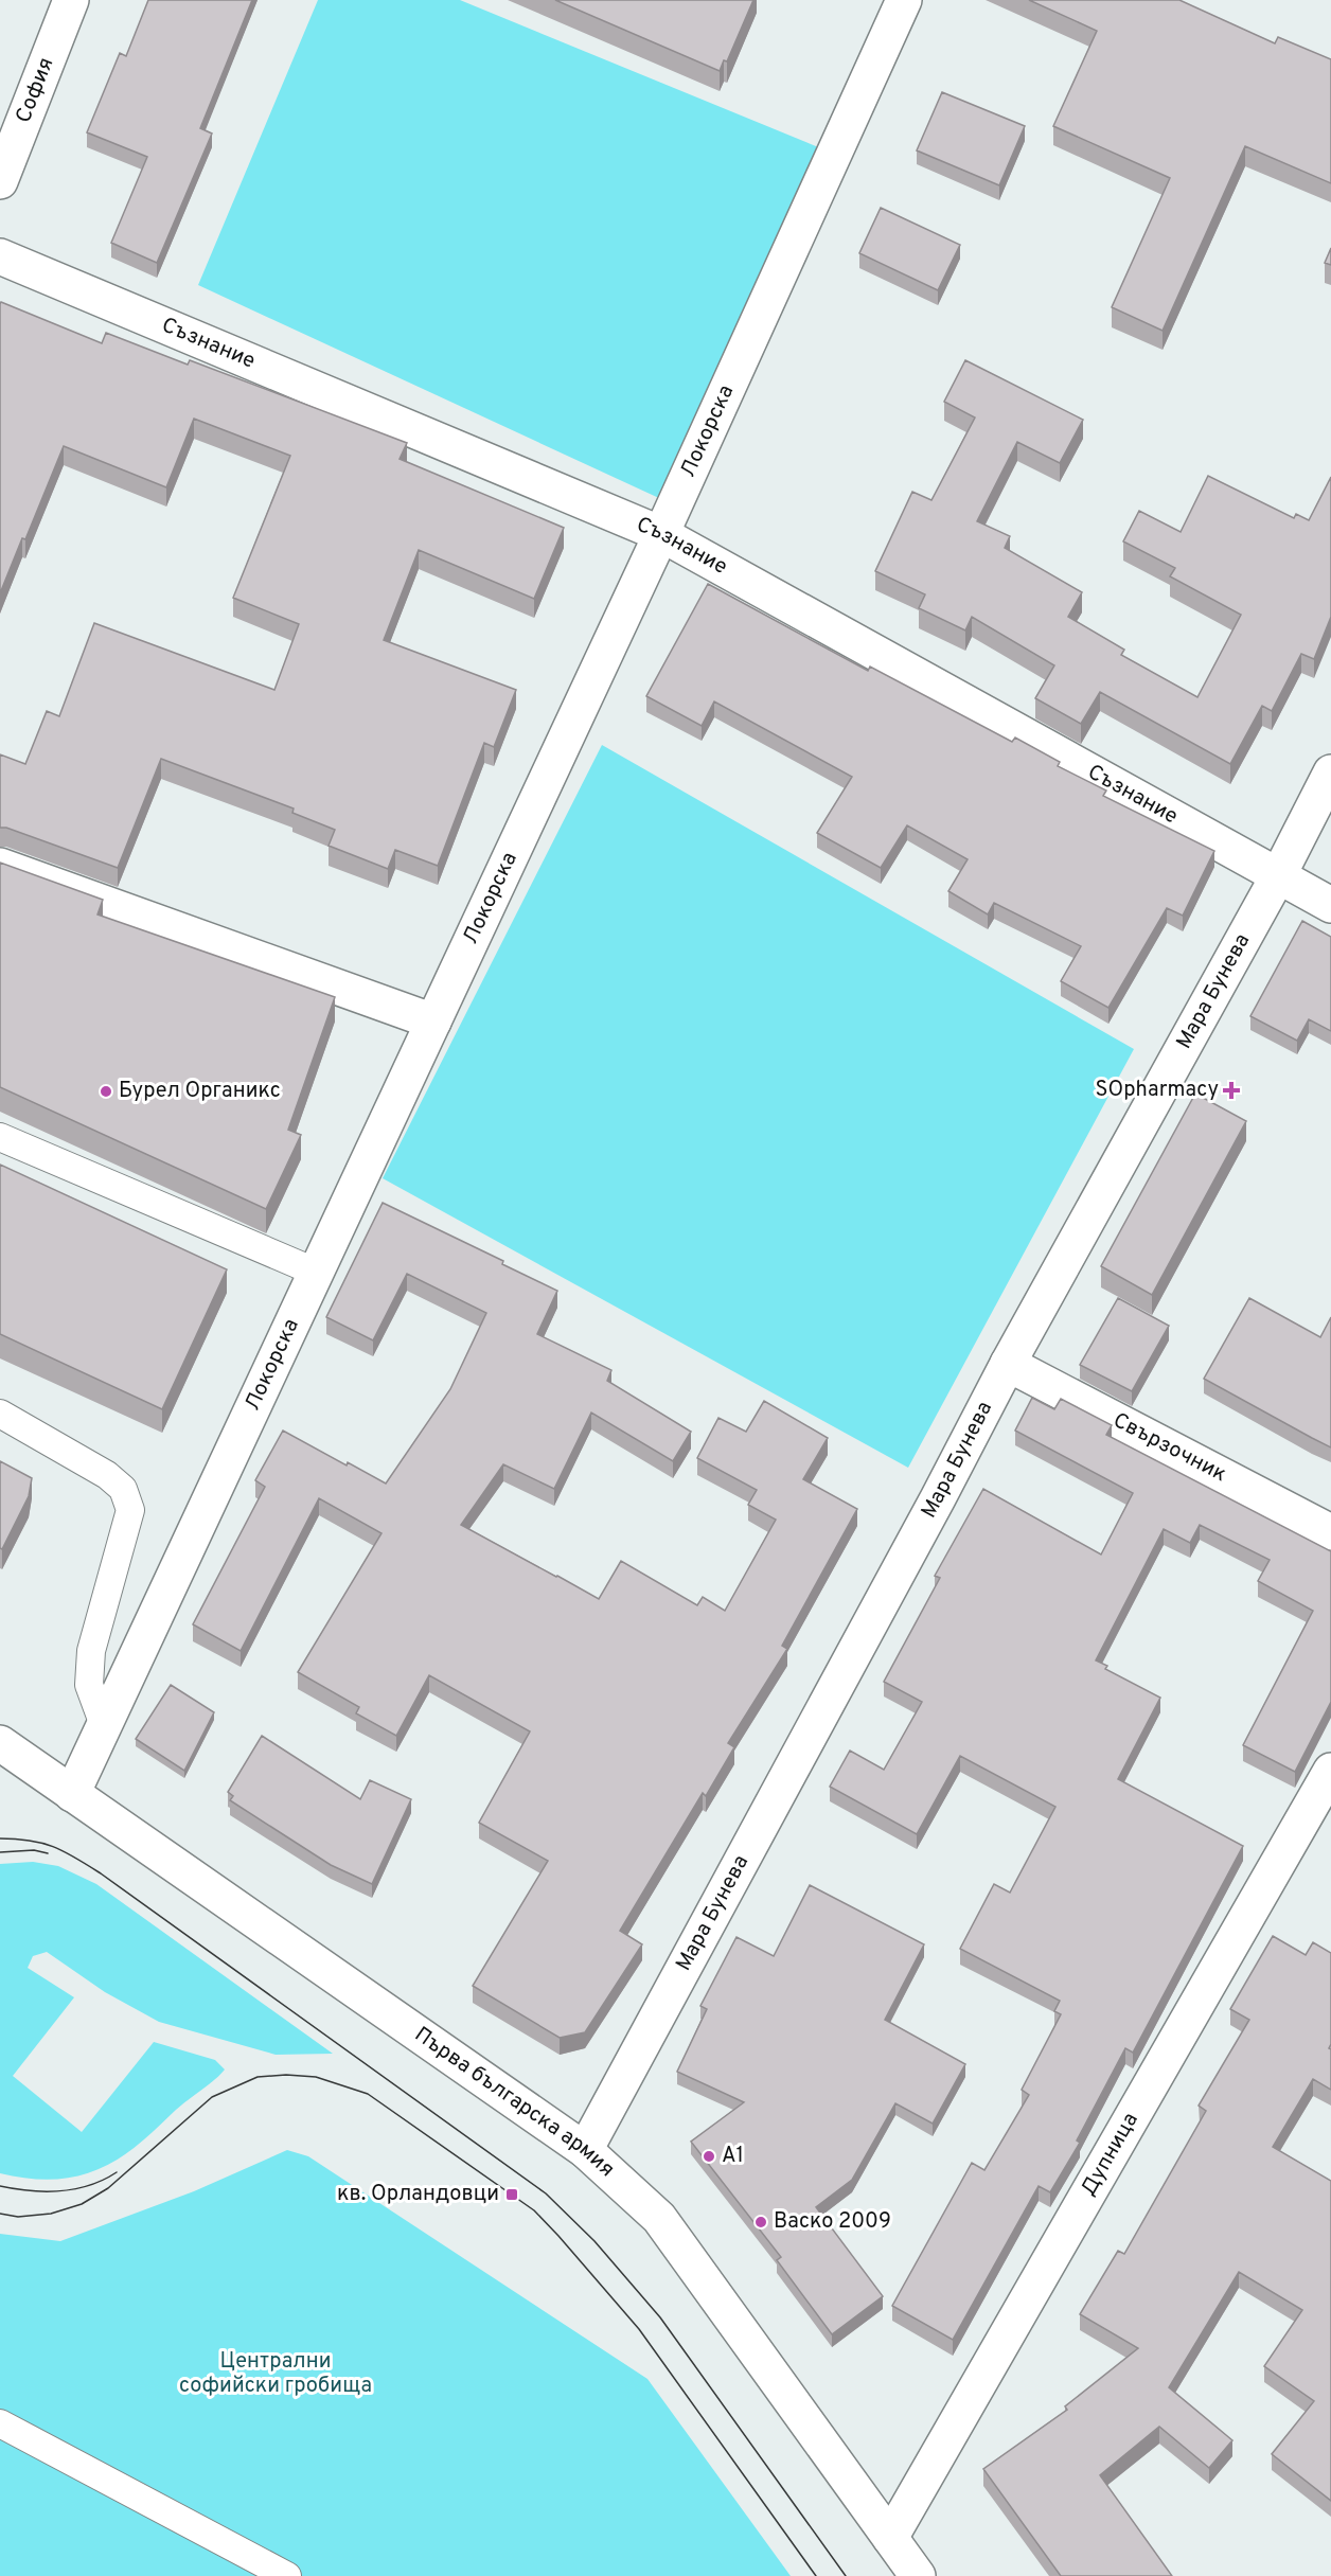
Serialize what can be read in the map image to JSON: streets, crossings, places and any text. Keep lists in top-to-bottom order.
{
  "streets": {
    "street": [
      "София",
      "Съзнание",
      "Локорска",
      "Мара Бунева",
      "Свързочник",
      "Първа българска армия",
      "Дупница"
    ]
  },
  "crossings": [
    ["Съзнание", "Локорска"],
    ["Съзнание", "Мара Бунева"],
    ["Локорска", "Първа българска армия"],
    ["Мара Бунева", "Свързочник"],
    ["Мара Бунева", "Първа българска армия"],
    ["Първа българска армия", "Дупница"]
  ],
  "parks": ["Централни софийски гробища"],
  "places": {
    "health": ["SOpharmacy"],
    "other": ["Бурел Органикс", "A1", "Васко 2009"],
    "transit": ["кв. Орландовци"]
  }
}
